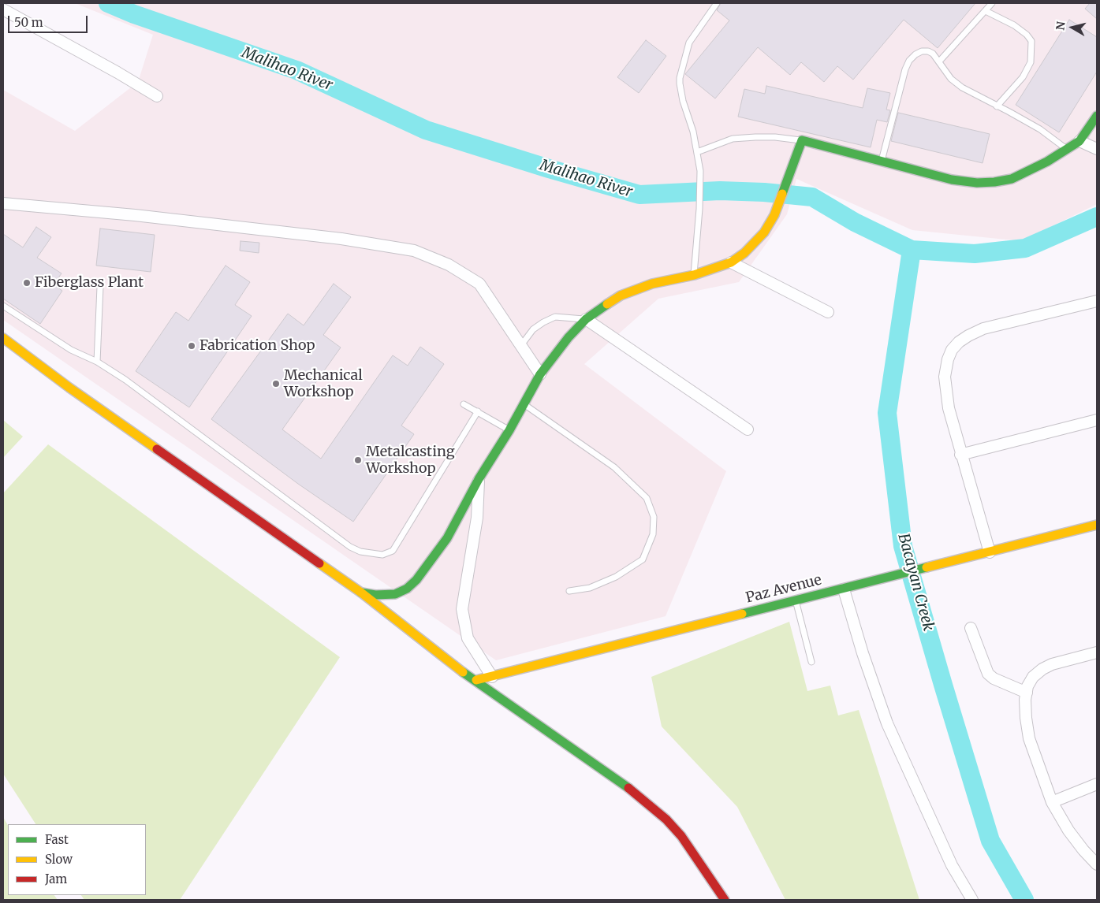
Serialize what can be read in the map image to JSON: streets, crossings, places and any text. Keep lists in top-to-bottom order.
{
  "streets": {
    "street": ["Paz Avenue"]
  },
  "water": ["Malihao River", "Bacayan Creek"],
  "places": [
    "Fiberglass Plant",
    "Fabrication Shop",
    "Mechanical Workshop",
    "Metalcasting Workshop"
  ],
  "legend": ["Fast", "Slow", "Jam"],
  "scale_bar": "50 m",
  "north": "left"
}
